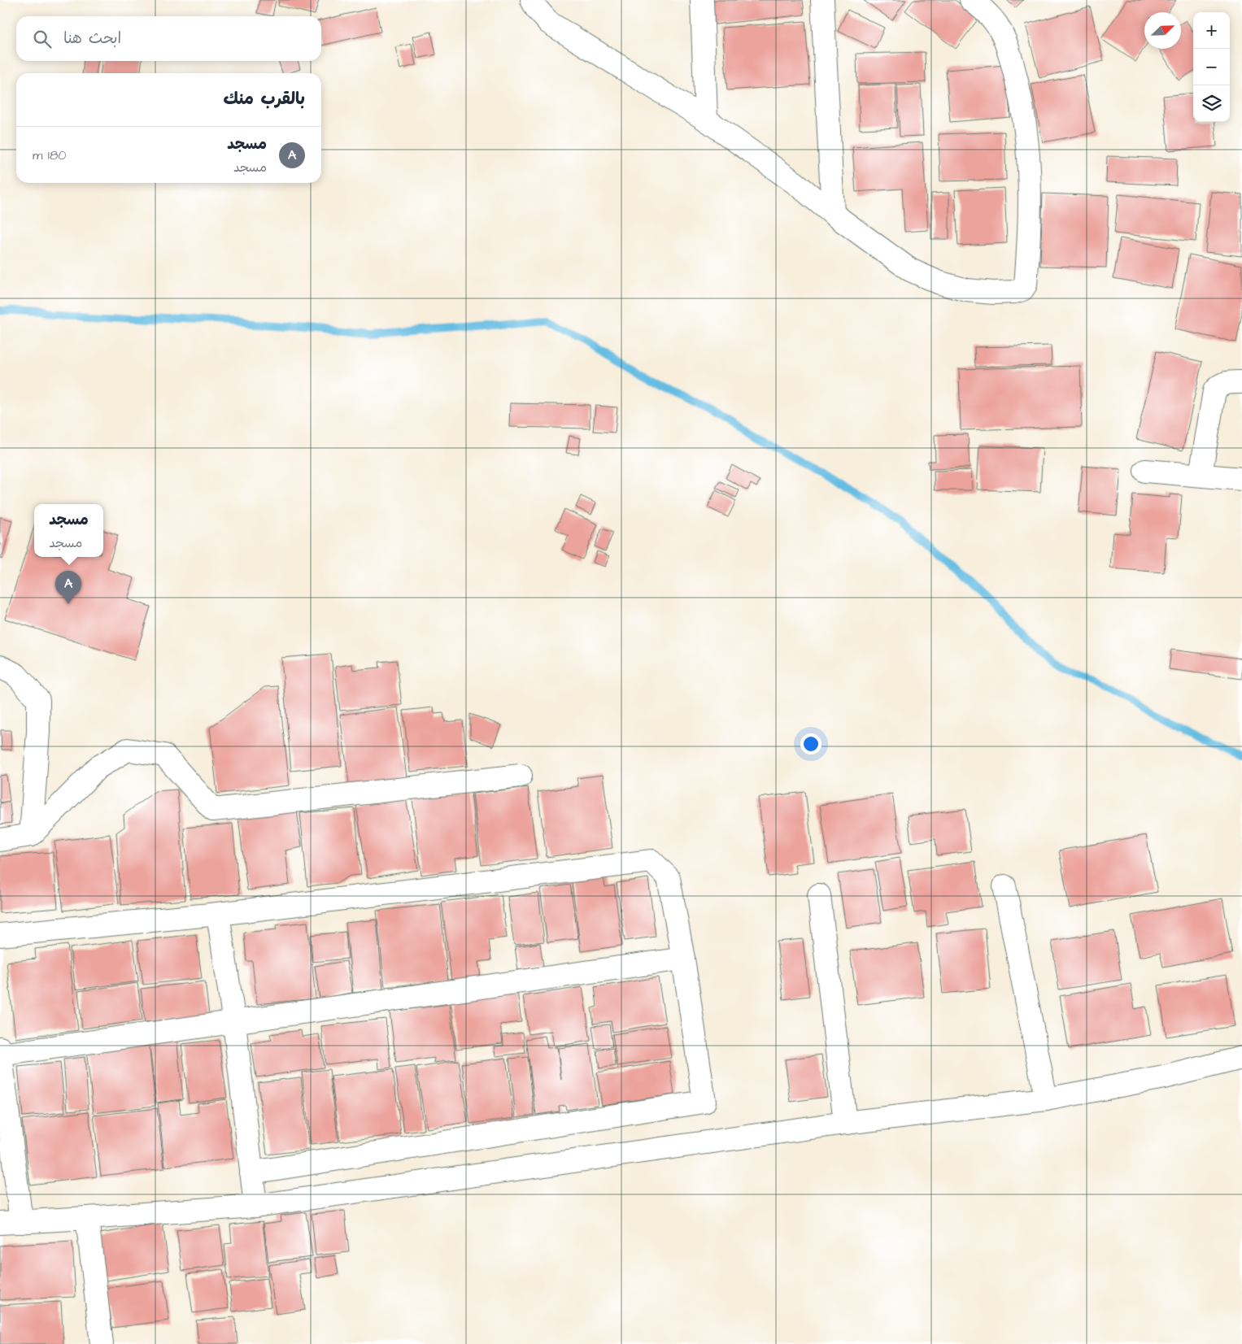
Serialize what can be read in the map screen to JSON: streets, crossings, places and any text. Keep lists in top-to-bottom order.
{
  "north": "top right",
  "page": {
    "map_buttons": ["+", "−"],
    "search": "ابحث هنا",
    "heading": "بالقرب منك",
    "list": [
      {
        "mark": "A",
        "name": "مسجد",
        "note": "مسجد",
        "value": "180 m"
      }
    ],
    "popup": ["مسجد", "مسجد"],
    "pins": "A"
  }
}
